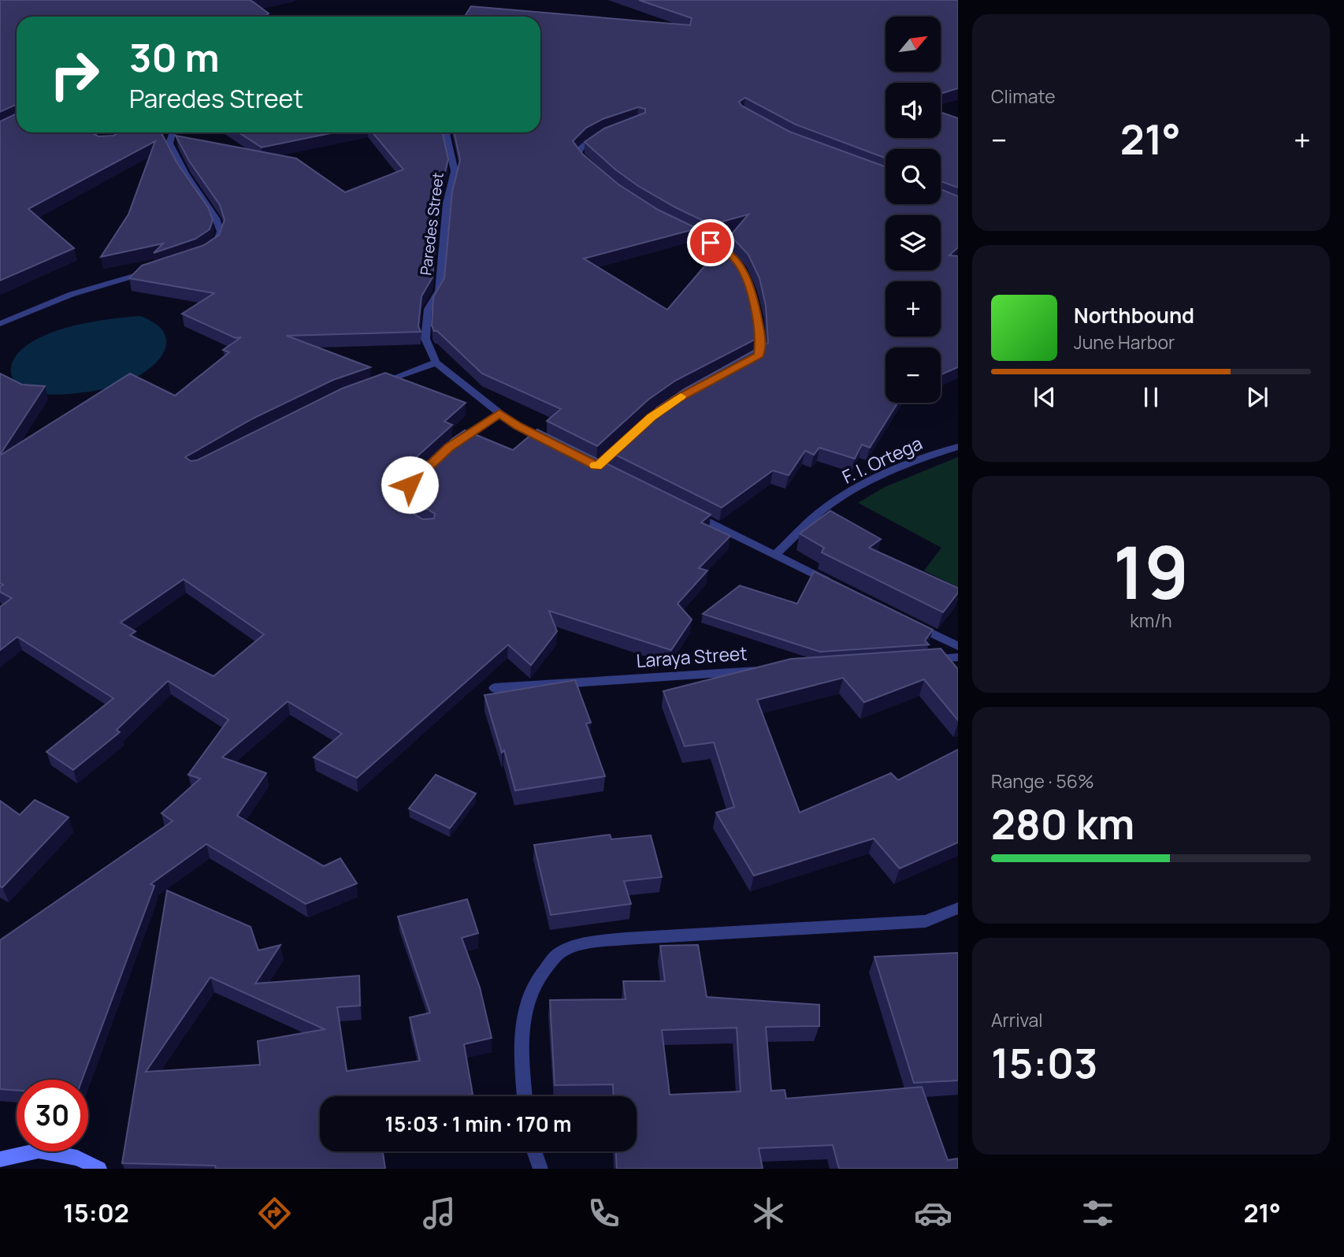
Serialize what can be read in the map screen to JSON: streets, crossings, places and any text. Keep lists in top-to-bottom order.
{
  "streets": {
    "street": ["Paredes Street", "F. I. Ortega", "Laraya Street"]
  },
  "north": "top right",
  "page": {
    "tile": [
      "Climate",
      ["19", "km/h"],
      ["Range · 56%", "280 km"],
      ["Arrival", "15:03"]
    ],
    "map_buttons": ["+", "−"],
    "turn": ["30 m", "Paredes Street"],
    "heat": ["−", "21°", "+"],
    "song": ["Northbound", "June Harbor"],
    "limit": "30",
    "trip": "15:03 · 1 min · 170 m",
    "tabs": ["15:02", "21°"]
  }
}
